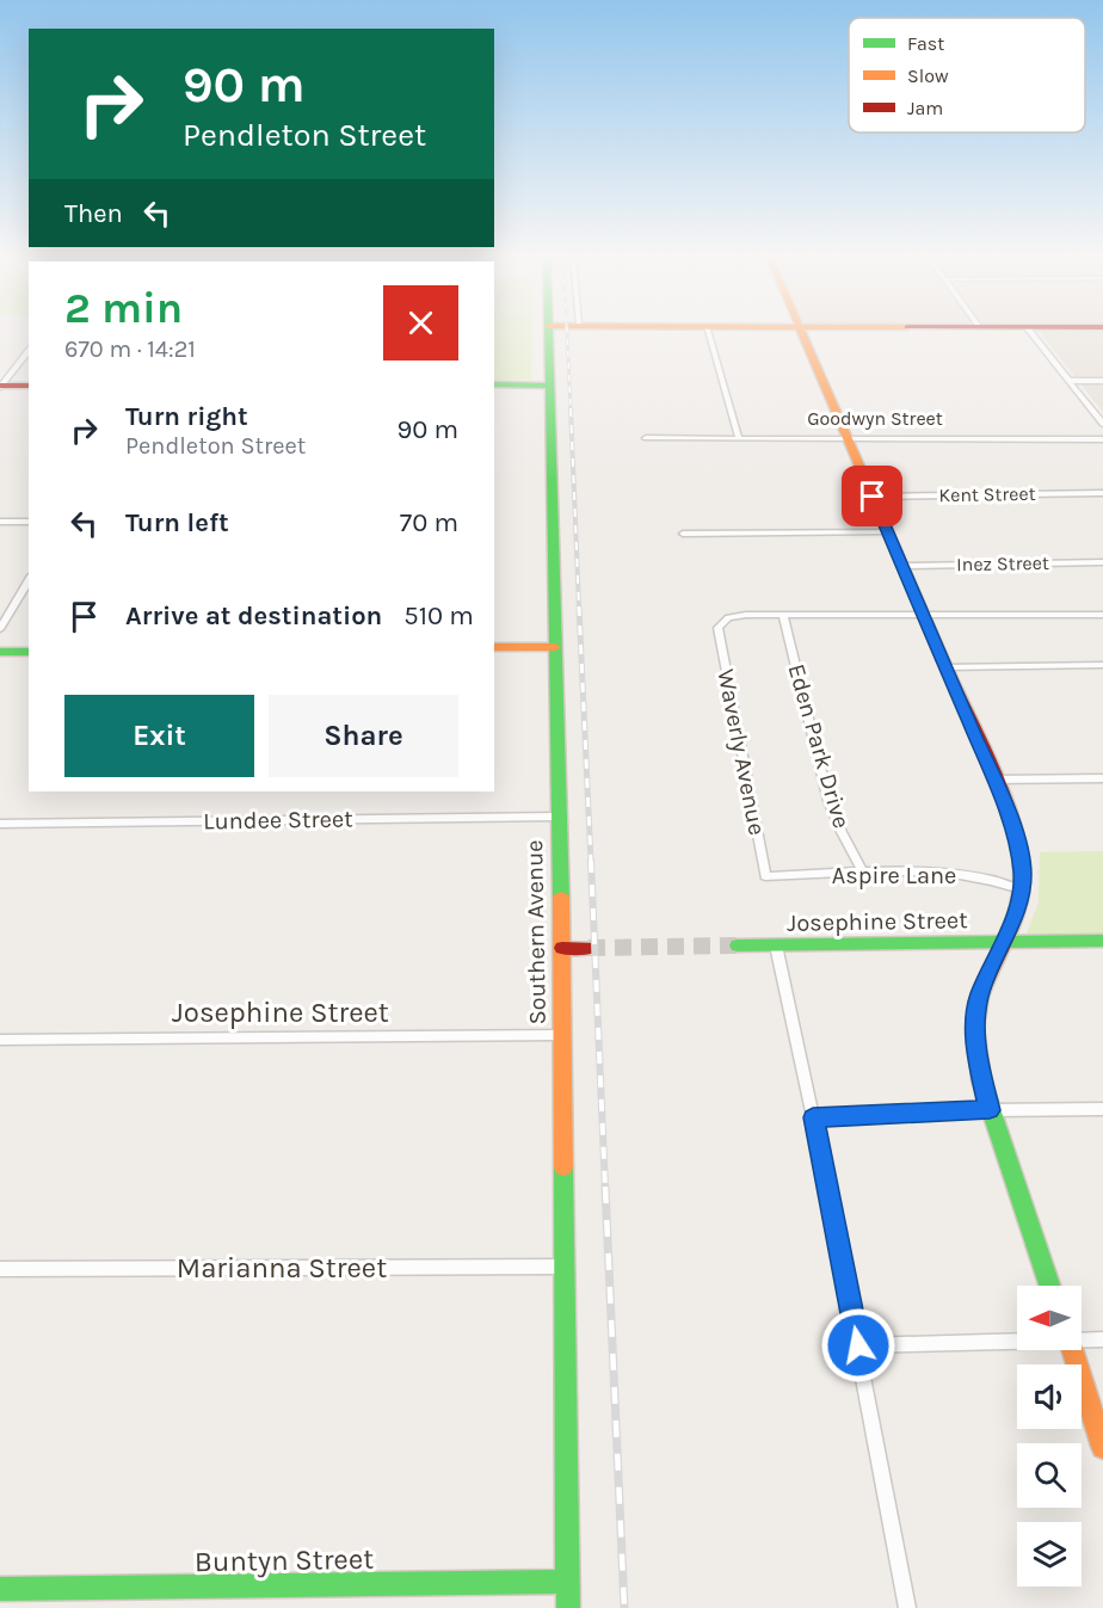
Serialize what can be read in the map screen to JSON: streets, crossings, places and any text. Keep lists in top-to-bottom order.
{
  "streets": {
    "main road": ["Josephine Street", "Southern Avenue", "Buntyn Street"],
    "street": [
      "Goodwyn Street",
      "Kent Street",
      "Inez Street",
      "Eden Park Drive",
      "Waverly Avenue",
      "Lundee Street",
      "Aspire Lane",
      "Marianna Street"
    ]
  },
  "crossings": [
    ["Eden Park Drive", "Waverly Avenue"],
    ["Eden Park Drive", "Aspire Lane"],
    ["Waverly Avenue", "Aspire Lane"],
    ["Lundee Street", "Southern Avenue"],
    ["Josephine Street", "Southern Avenue"],
    ["Southern Avenue", "Marianna Street"],
    ["Southern Avenue", "Buntyn Street"]
  ],
  "legend": ["Fast", "Slow", "Jam"],
  "north": "left",
  "page": {
    "turn": ["90 m", "Pendleton Street"],
    "then": "Then",
    "heading": ["2 min", "670 m · 14:21"],
    "list": [
      {
        "name": "Turn right",
        "note": "Pendleton Street",
        "value": "90 m"
      },
      {
        "name": "Turn left",
        "value": "70 m"
      },
      {
        "name": "Arrive at destination",
        "value": "510 m"
      }
    ],
    "buttons": ["Exit", "Share"]
  }
}
